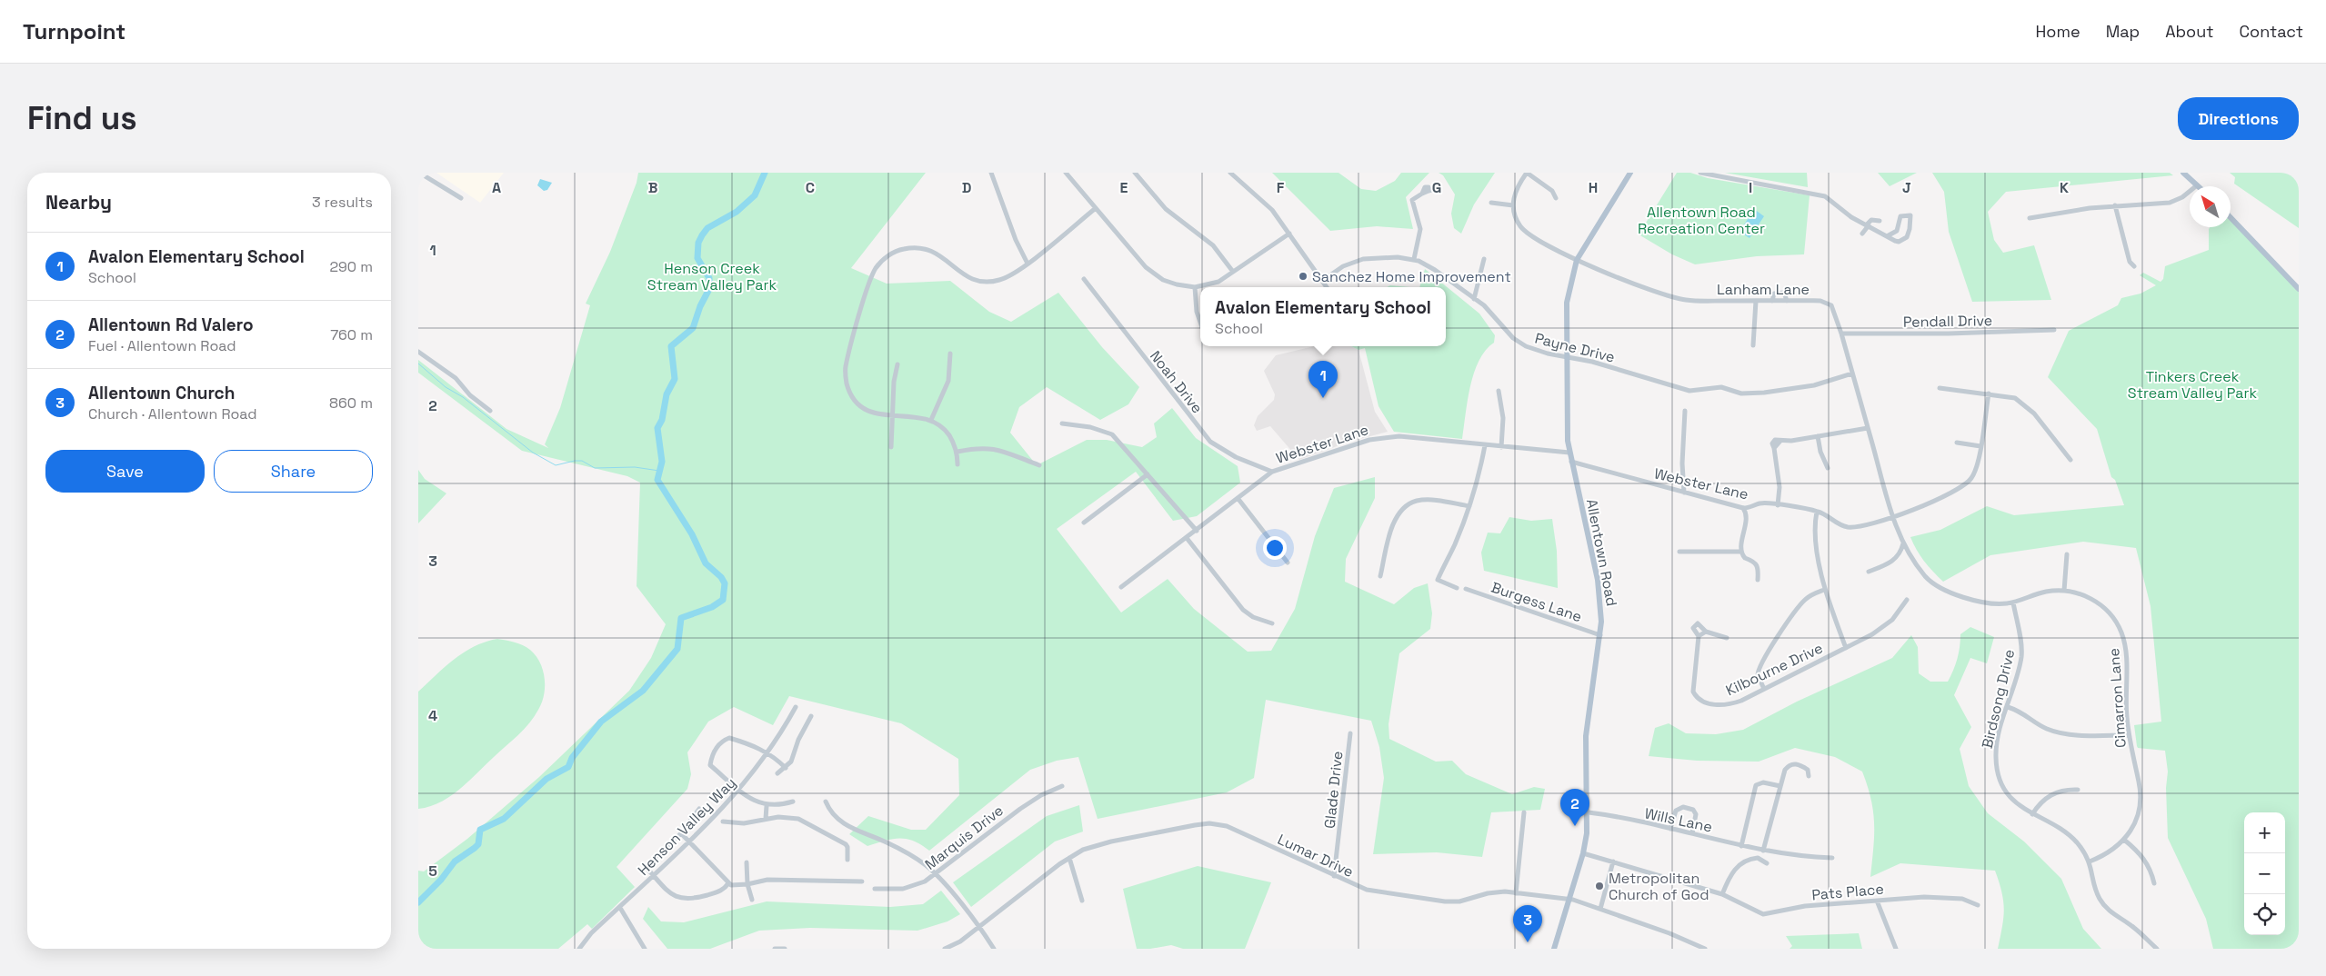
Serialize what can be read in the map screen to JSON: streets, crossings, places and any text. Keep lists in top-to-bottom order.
{
  "streets": {
    "main road": ["Allentown Road"],
    "street": [
      "Lanham Lane",
      "Pendall Drive",
      "Payne Drive",
      "Noah Drive",
      "Webster Lane",
      "Burgess Lane",
      "Kilbourne Drive",
      "Cimarron Lane",
      "Birdsong Drive",
      "Glade Drive",
      "Wills Lane",
      "Henson Valley Way",
      "Marquis Drive",
      "Lumar Drive",
      "Pats Place"
    ]
  },
  "crossings": [
    ["Lanham Lane", "Pendall Drive"],
    ["Lanham Lane", "Payne Drive"],
    ["Lanham Lane", "Webster Lane"],
    ["Lanham Lane", "Allentown Road"],
    ["Lanham Lane", "Cimarron Lane"],
    ["Payne Drive", "Allentown Road"],
    ["Noah Drive", "Webster Lane"],
    ["Webster Lane", "Allentown Road"],
    ["Allentown Road", "Burgess Lane"],
    ["Allentown Road", "Wills Lane"],
    ["Allentown Road", "Lumar Drive"],
    ["Allentown Road", "Pats Place"],
    ["Cimarron Lane", "Birdsong Drive"],
    ["Glade Drive", "Lumar Drive"]
  ],
  "parks": ["Allentown Road Recreation Center", "Henson Creek Stream Valley Park", "Tinkers Creek Stream Valley Park"],
  "places": ["Sanchez Home Improvement", "Metropolitan Church of God"],
  "north": "top left",
  "page": {
    "header": "Turnpoint",
    "nav": [
      "Home",
      "Map",
      "About",
      "Contact"
    ],
    "buttons": [
      "Directions",
      ["Save", "Share"]
    ],
    "title": "Find us",
    "heading": ["Nearby", "3 results"],
    "list": [
      {
        "mark": "1",
        "name": "Avalon Elementary School",
        "note": "School",
        "value": "290 m"
      },
      {
        "mark": "2",
        "name": "Allentown Rd Valero",
        "note": "Fuel · Allentown Road",
        "value": "760 m"
      },
      {
        "mark": "3",
        "name": "Allentown Church",
        "note": "Church · Allentown Road",
        "value": "860 m"
      }
    ],
    "popup": ["Avalon Elementary School", "School"],
    "pins": ["1", "2", "3"],
    "map_buttons": ["+", "−"]
  },
  "grid": {
    "columns": [
      "A",
      "B",
      "C",
      "D",
      "E",
      "F",
      "G",
      "H",
      "I",
      "J",
      "K"
    ],
    "rows": [
      "1",
      "2",
      "3",
      "4",
      "5"
    ]
  }
}
